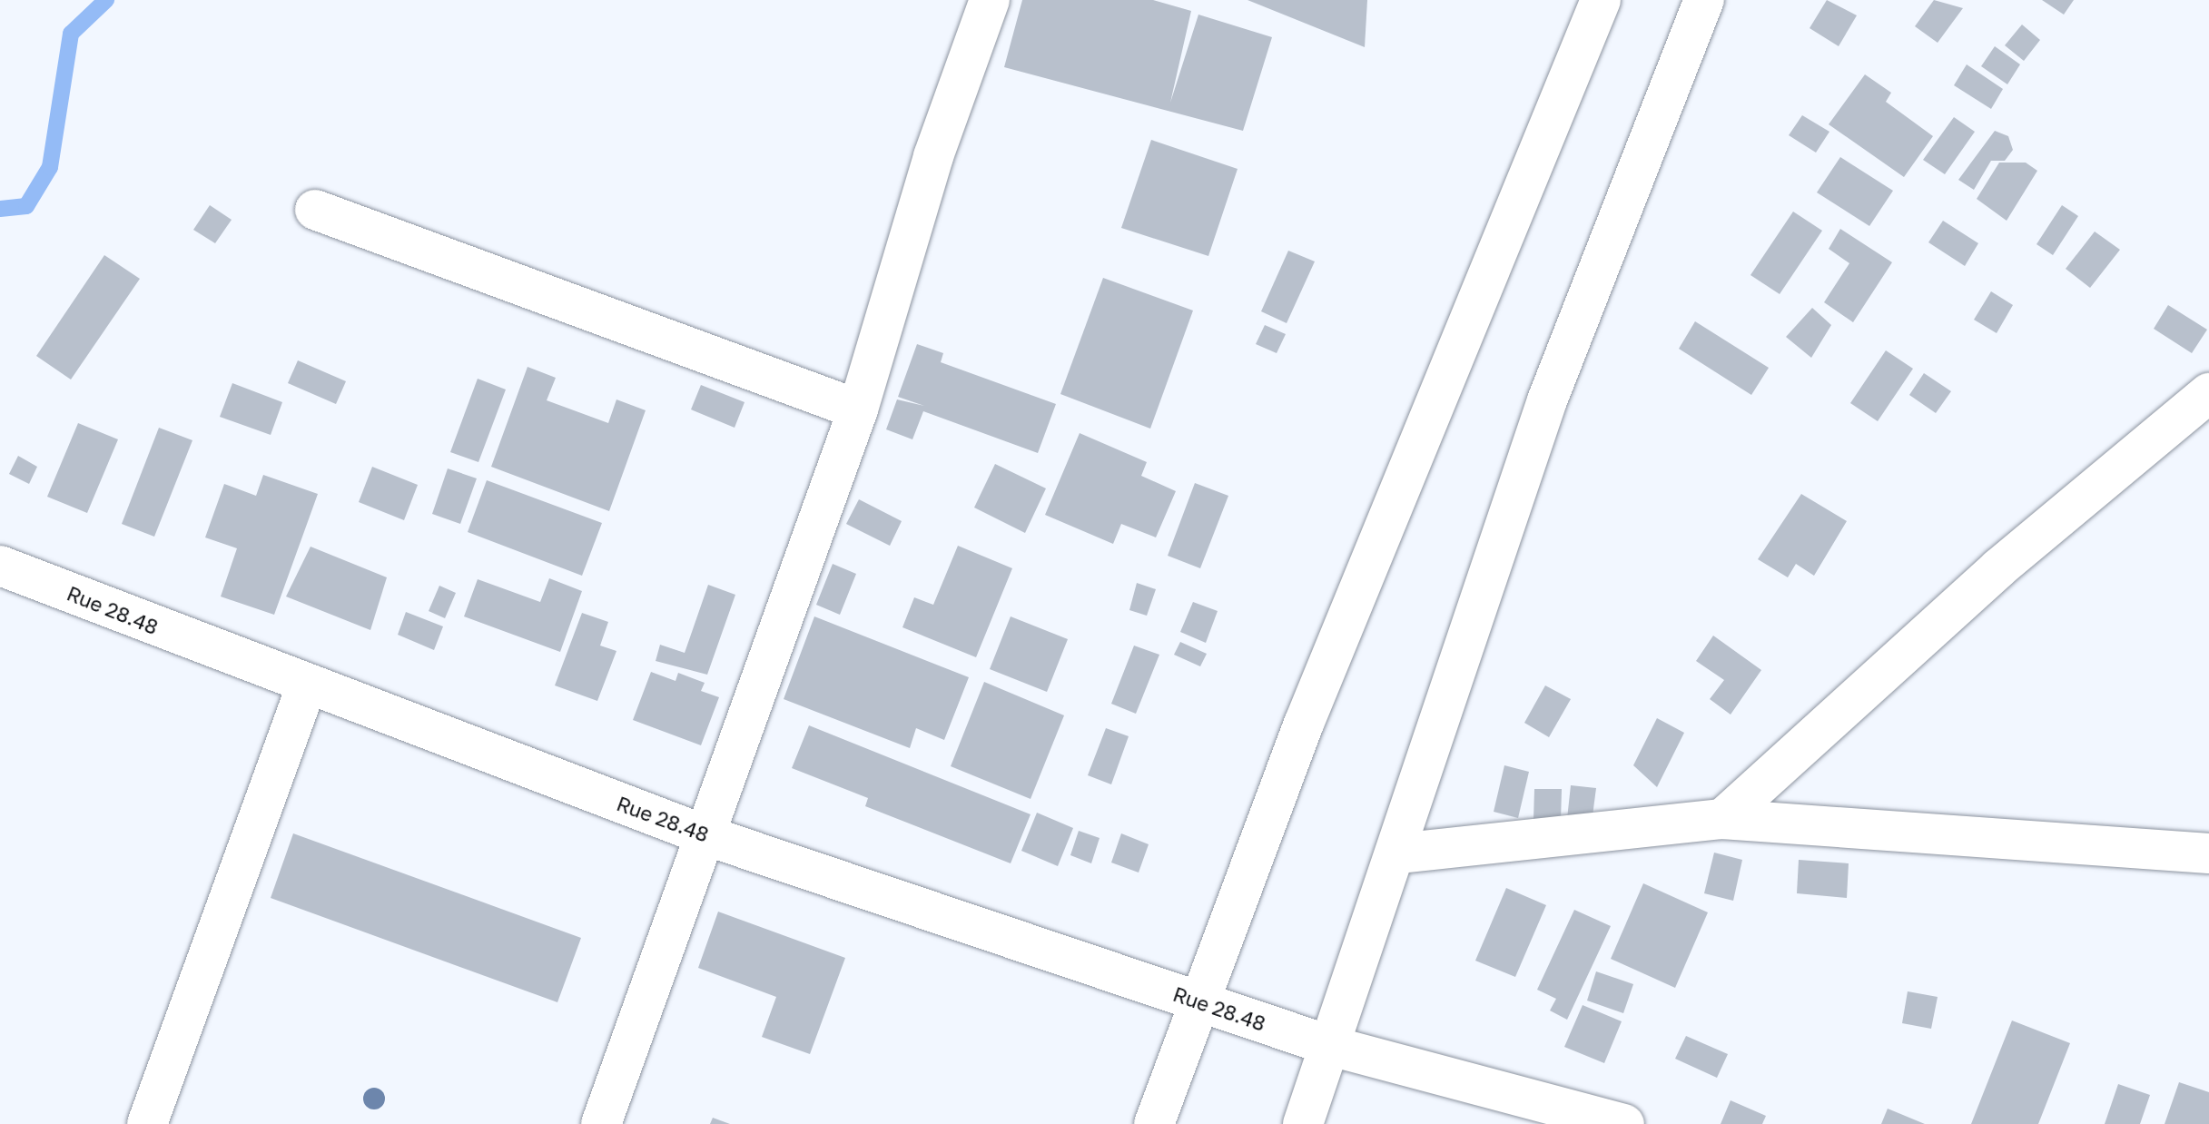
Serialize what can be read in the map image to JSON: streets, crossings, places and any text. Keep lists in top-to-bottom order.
{
  "streets": {
    "street": ["Rue 28.48"]
  }
}
